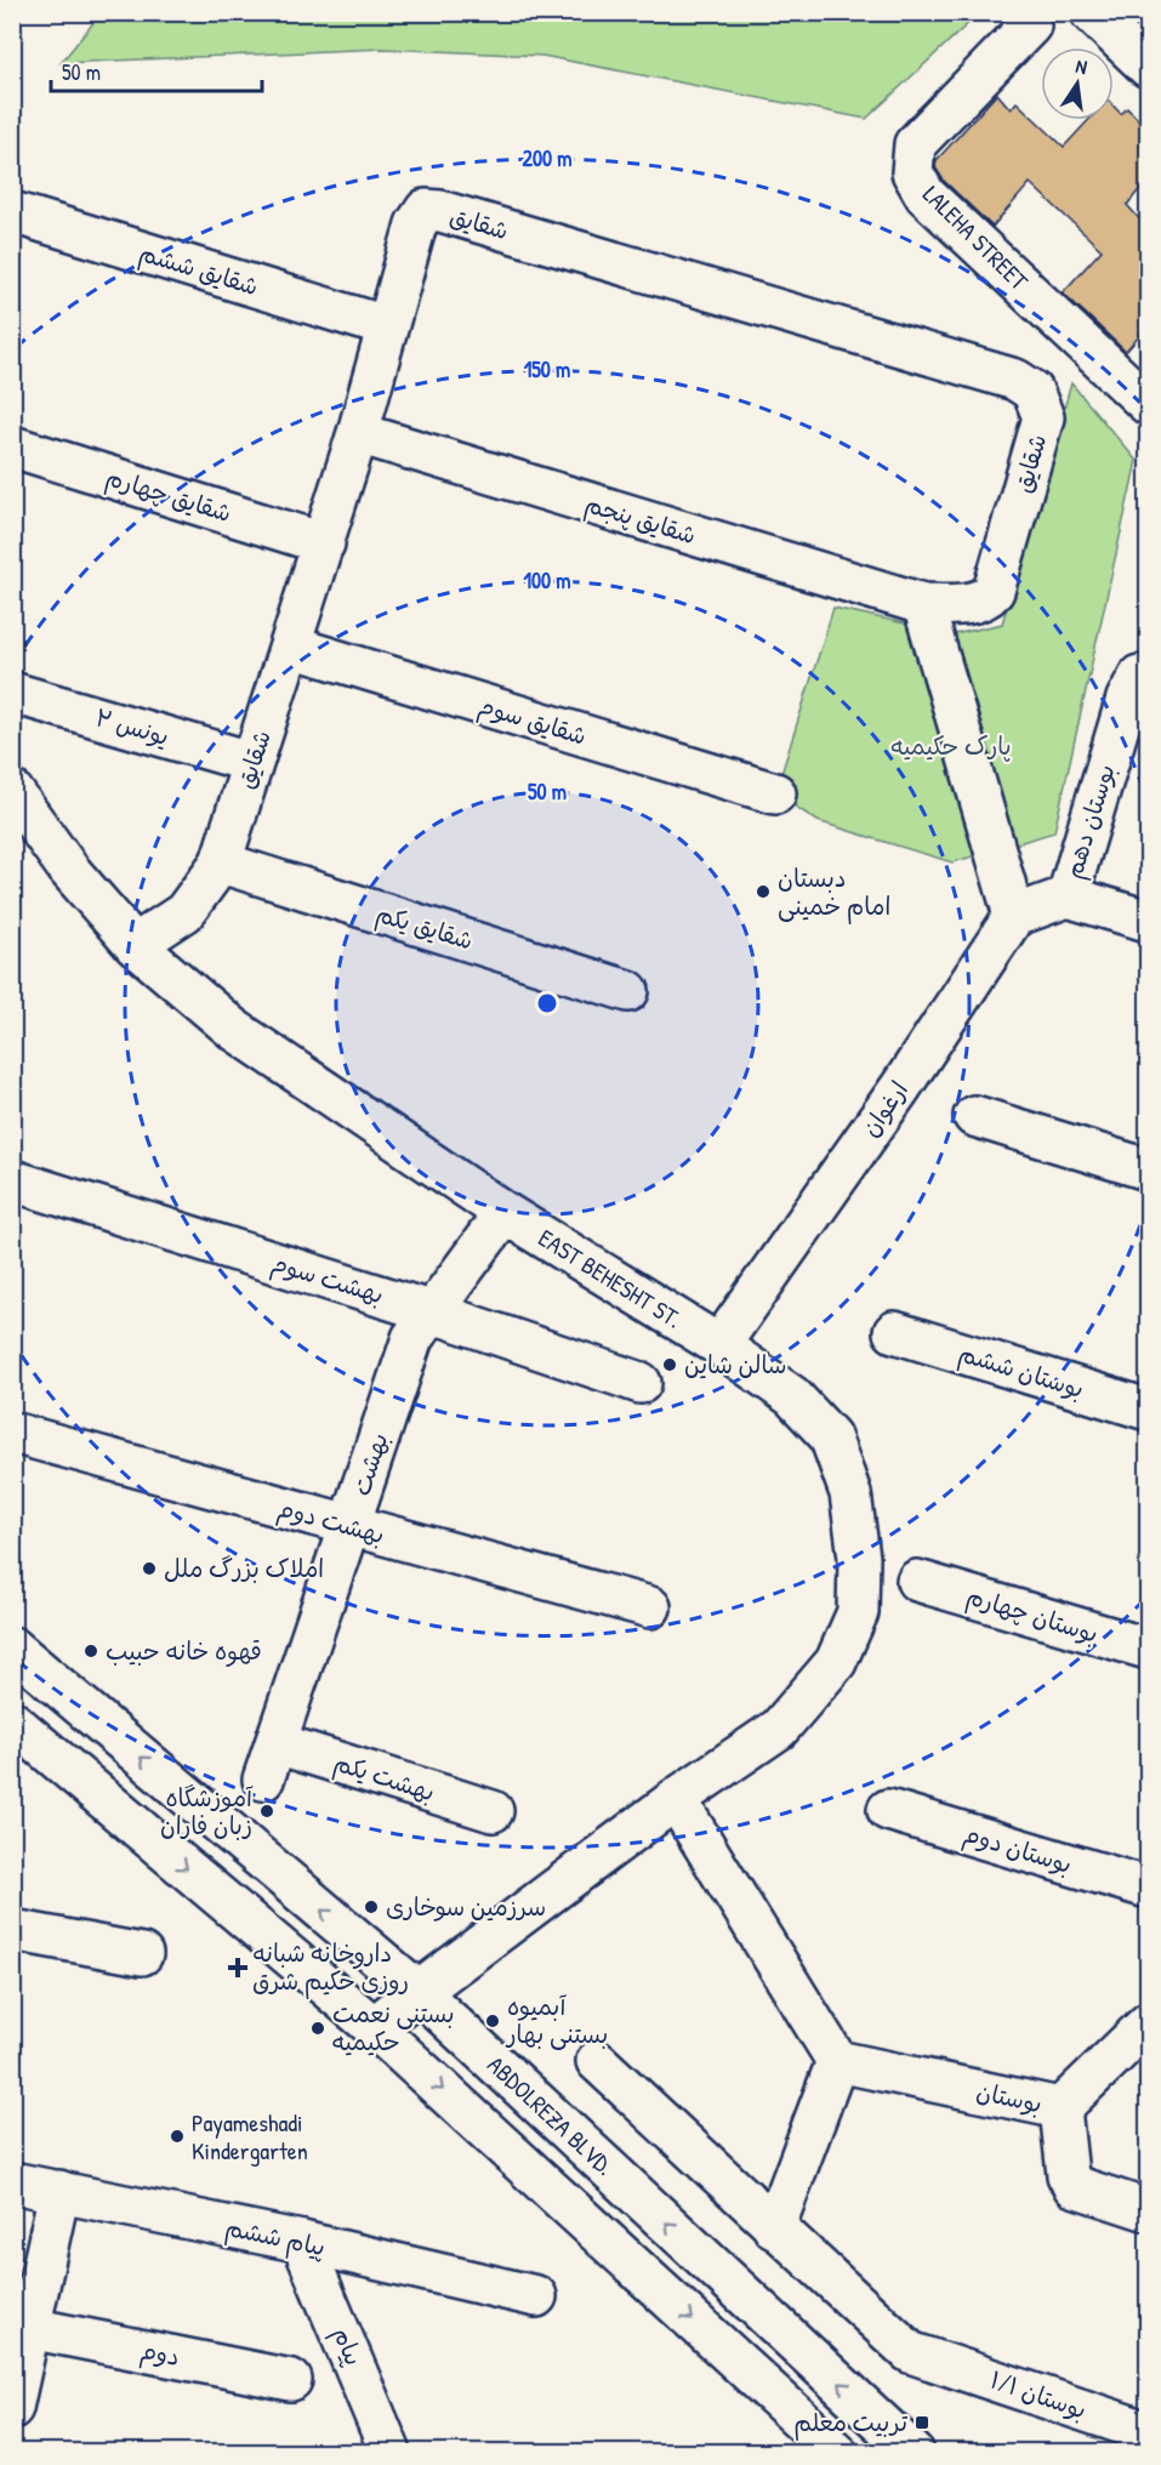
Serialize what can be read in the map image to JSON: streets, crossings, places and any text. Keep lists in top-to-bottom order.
{
  "streets": {
    "street": [
      "شقایق",
      "LALEHA STREET",
      "شقایق ششم",
      "شقایق چهارم",
      "شقایق پنجم",
      "شقایق سوم",
      "یونس ۲",
      "بوستان دهم",
      "شقایق یکم",
      "ارغوان",
      "بهشت سوم",
      "EAST BEHESHT ST.",
      "بوستان ششم",
      "بهشت",
      "بهشت دوم",
      "بوستان چهارم",
      "بهشت یکم",
      "بوستان دوم",
      "بوستان",
      "ABDOLREZA BLVD.",
      "پیام ششم",
      "پیام",
      "دوم",
      "بوستان ۱/۱"
    ]
  },
  "crossings": [
    ["شقایق", "شقایق ششم"],
    ["شقایق", "شقایق چهارم"],
    ["شقایق", "شقایق پنجم"],
    ["شقایق", "شقایق سوم"],
    ["شقایق", "یونس ۲"],
    ["شقایق", "شقایق یکم"],
    ["شقایق", "EAST BEHESHT ST."],
    ["ارغوان", "EAST BEHESHT ST."],
    ["بهشت سوم", "بهشت"],
    ["EAST BEHESHT ST.", "بهشت"],
    ["EAST BEHESHT ST.", "ABDOLREZA BLVD."],
    ["بهشت", "بهشت دوم"],
    ["بهشت", "بهشت یکم"],
    ["پیام ششم", "پیام"]
  ],
  "parks": ["پارک حکیمیه"],
  "places": {
    "other": [
      "دبستان امام خمینی",
      "سالن شاین",
      "املاک بزرگ ملل",
      "قهوه خانه حبیب",
      "آموزشگاه زبان فاران",
      "سرزمین سوخاری",
      "آبمیوه بستنی بهار",
      "بستنی نعمت حکیمیه",
      "Payameshadi Kindergarten"
    ],
    "health": ["داروخانه شبانه روزی حکیم شرق"],
    "transit": ["تربیت معلم"]
  },
  "scale_bar": "50 m",
  "north": "top",
  "rings": [
    "200 m",
    "150 m",
    "100 m",
    "50 m"
  ]
}
